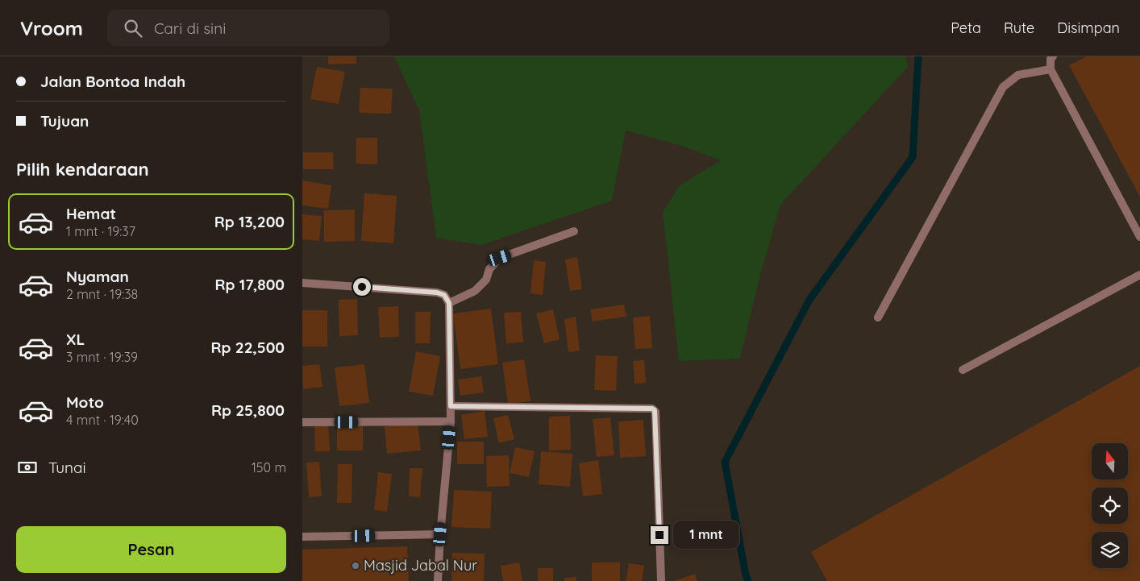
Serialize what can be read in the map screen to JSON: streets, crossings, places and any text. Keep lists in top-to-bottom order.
{
  "places": ["Masjid Jabal Nur"],
  "north": "top",
  "page": {
    "header": "Vroom",
    "search": "Cari di sini",
    "nav": ["Peta", "Rute", "Disimpan"],
    "banner": ["Jalan Bontoa Indah", "Tujuan"],
    "heading": "Pilih kendaraan",
    "list": [
      {
        "name": "Hemat",
        "note": "1 mnt · 19:37",
        "value": "Rp 13,200"
      },
      {
        "name": "Nyaman",
        "note": "2 mnt · 19:38",
        "value": "Rp 17,800"
      },
      {
        "name": "XL",
        "note": "3 mnt · 19:39",
        "value": "Rp 22,500"
      },
      {
        "name": "Moto",
        "note": "4 mnt · 19:40",
        "value": "Rp 25,800"
      }
    ],
    "pay": ["Tunai", "150 m"],
    "buttons": "Pesan",
    "bubble": "1 mnt"
  }
}
